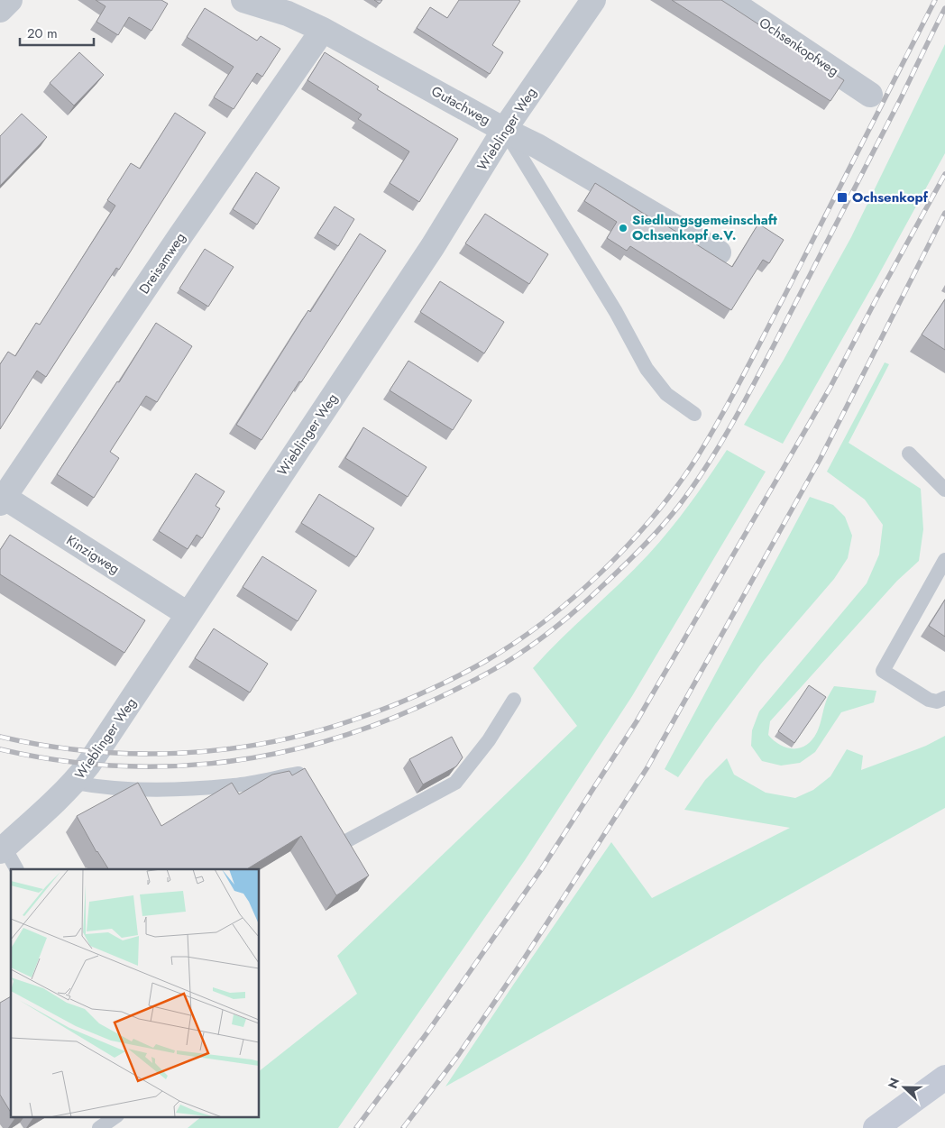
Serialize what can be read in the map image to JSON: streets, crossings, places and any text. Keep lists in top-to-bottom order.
{
  "streets": {
    "street": [
      "Ochsenkopfweg",
      "Gutachweg",
      "Wieblinger Weg",
      "Dreisamweg",
      "Kinzigweg"
    ]
  },
  "crossings": [
    ["Gutachweg", "Wieblinger Weg"],
    ["Gutachweg", "Dreisamweg"],
    ["Wieblinger Weg", "Kinzigweg"],
    ["Dreisamweg", "Kinzigweg"]
  ],
  "places": {
    "transit": ["Ochsenkopf"],
    "other": ["Siedlungsgemeinschaft Ochsenkopf e.V."]
  },
  "scale_bar": "20 m",
  "north": "left"
}
